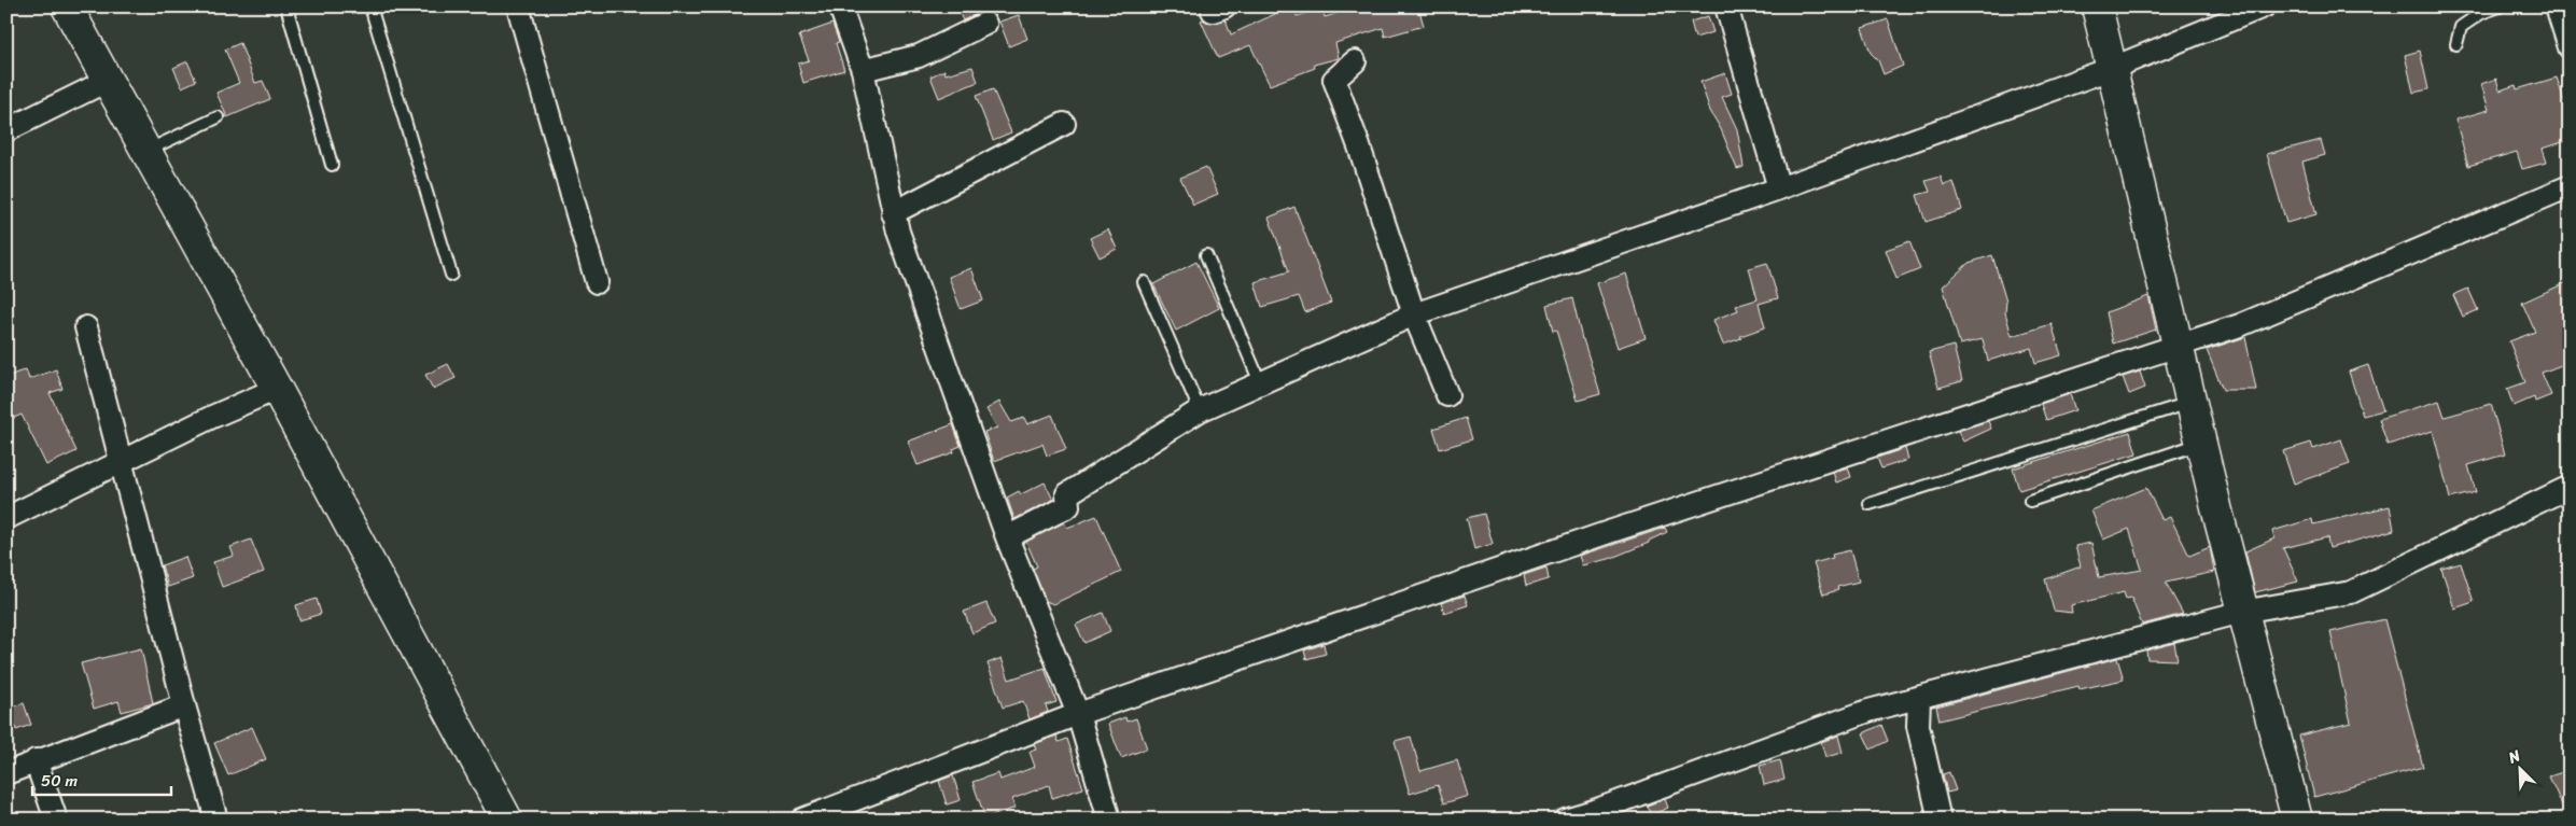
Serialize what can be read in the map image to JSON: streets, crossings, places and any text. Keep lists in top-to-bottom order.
{
  "scale_bar": "50 m",
  "north": "top left"
}
